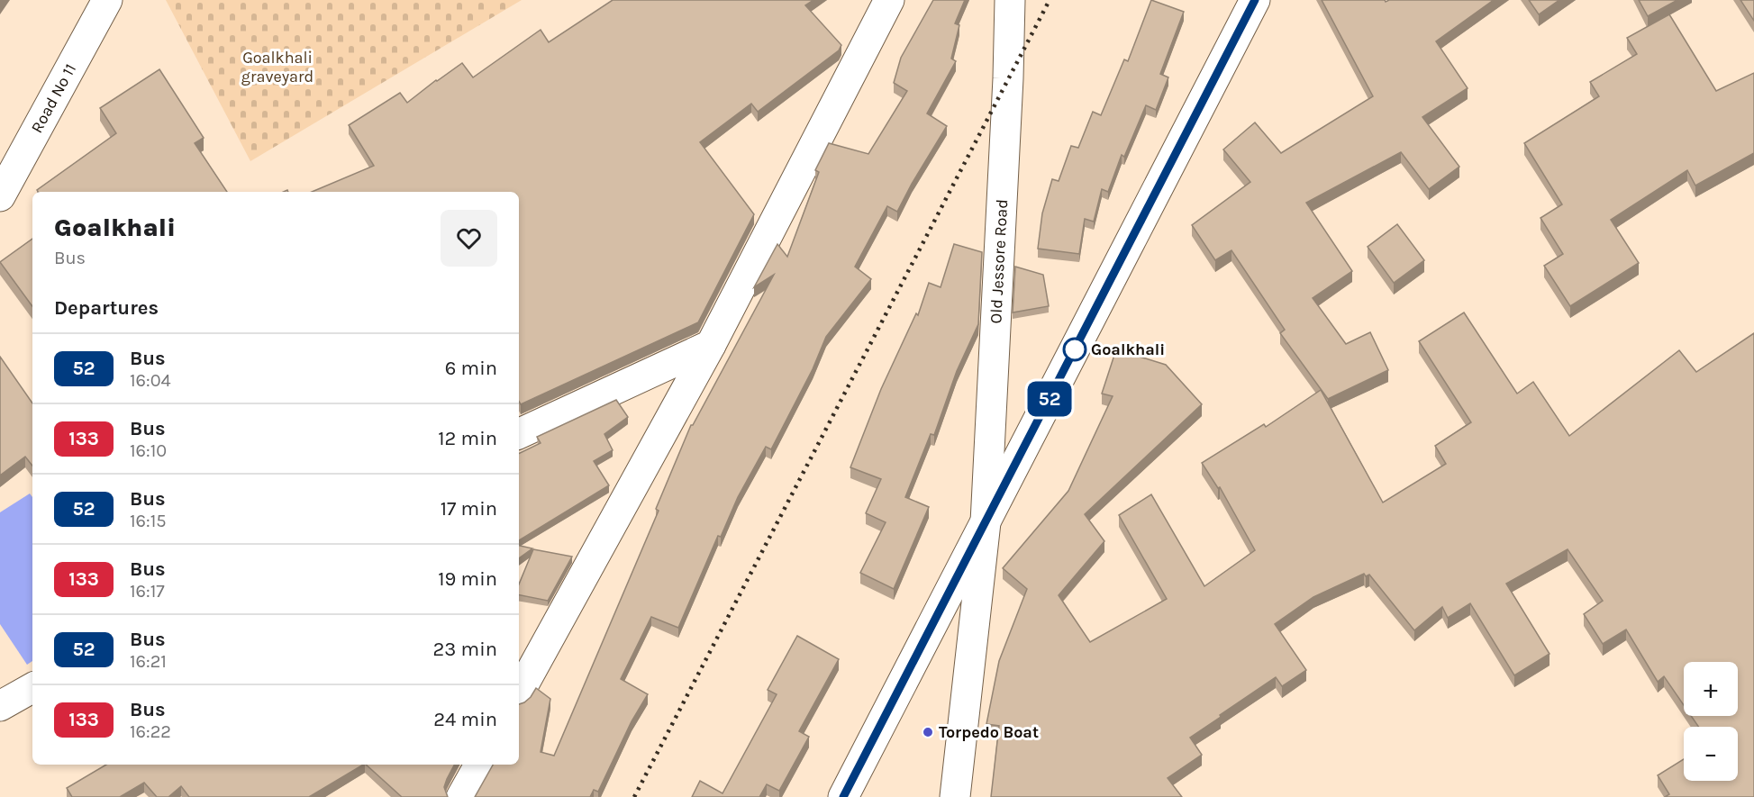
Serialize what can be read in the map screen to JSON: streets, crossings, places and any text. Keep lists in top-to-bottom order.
{
  "streets": {
    "main road": ["Road No 11", "Old Jessore Road"]
  },
  "parks": ["Goalkhali graveyard"],
  "places": ["Goalkhali", "Torpedo Boat"],
  "lines": ["bus line 52"],
  "page": {
    "on_map": "52",
    "heading": [
      ["Goalkhali", "Bus"],
      "Departures"
    ],
    "list": [
      {
        "mark": "52",
        "name": "Bus",
        "note": "16:04",
        "value": "6 min"
      },
      {
        "mark": "133",
        "name": "Bus",
        "note": "16:10",
        "value": "12 min"
      },
      {
        "mark": "52",
        "name": "Bus",
        "note": "16:15",
        "value": "17 min"
      },
      {
        "mark": "133",
        "name": "Bus",
        "note": "16:17",
        "value": "19 min"
      },
      {
        "mark": "52",
        "name": "Bus",
        "note": "16:21",
        "value": "23 min"
      },
      {
        "mark": "133",
        "name": "Bus",
        "note": "16:22",
        "value": "24 min"
      }
    ],
    "map_buttons": ["+", "−"]
  }
}
